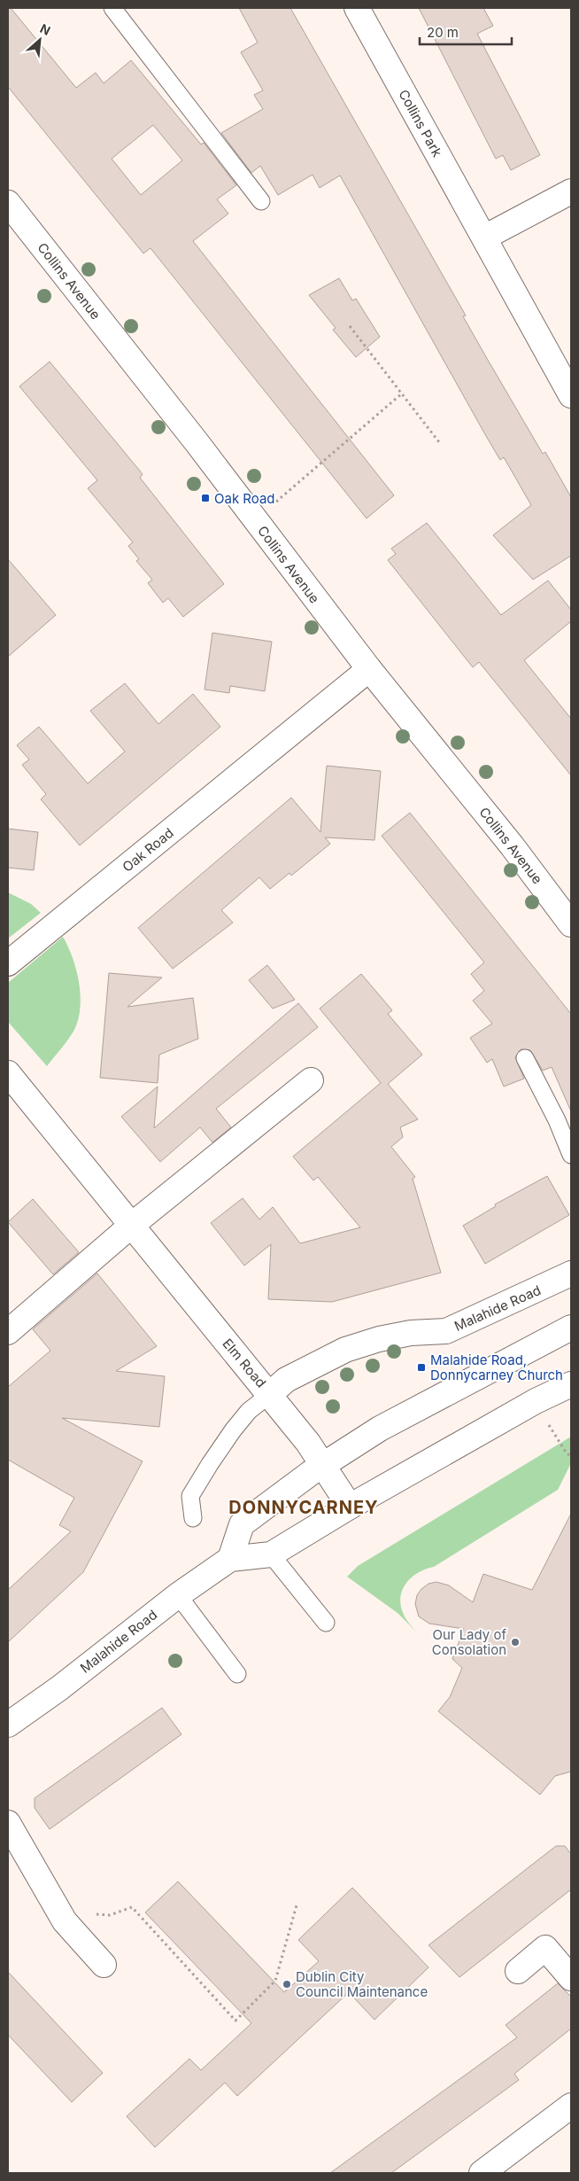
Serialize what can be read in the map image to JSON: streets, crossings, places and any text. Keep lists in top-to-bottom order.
{
  "streets": {
    "street": [
      "Collins Park",
      "Collins Avenue",
      "Oak Road",
      "Malahide Road",
      "Elm Road"
    ]
  },
  "crossings": [
    ["Collins Avenue", "Oak Road"],
    ["Malahide Road", "Elm Road"]
  ],
  "districts": ["DONNYCARNEY"],
  "places": {
    "transit": ["Oak Road", "Malahide Road, Donnycarney Church"],
    "other": ["Our Lady of Consolation", "Dublin City Council Maintenance"]
  },
  "scale_bar": "20 m",
  "north": "top right"
}
